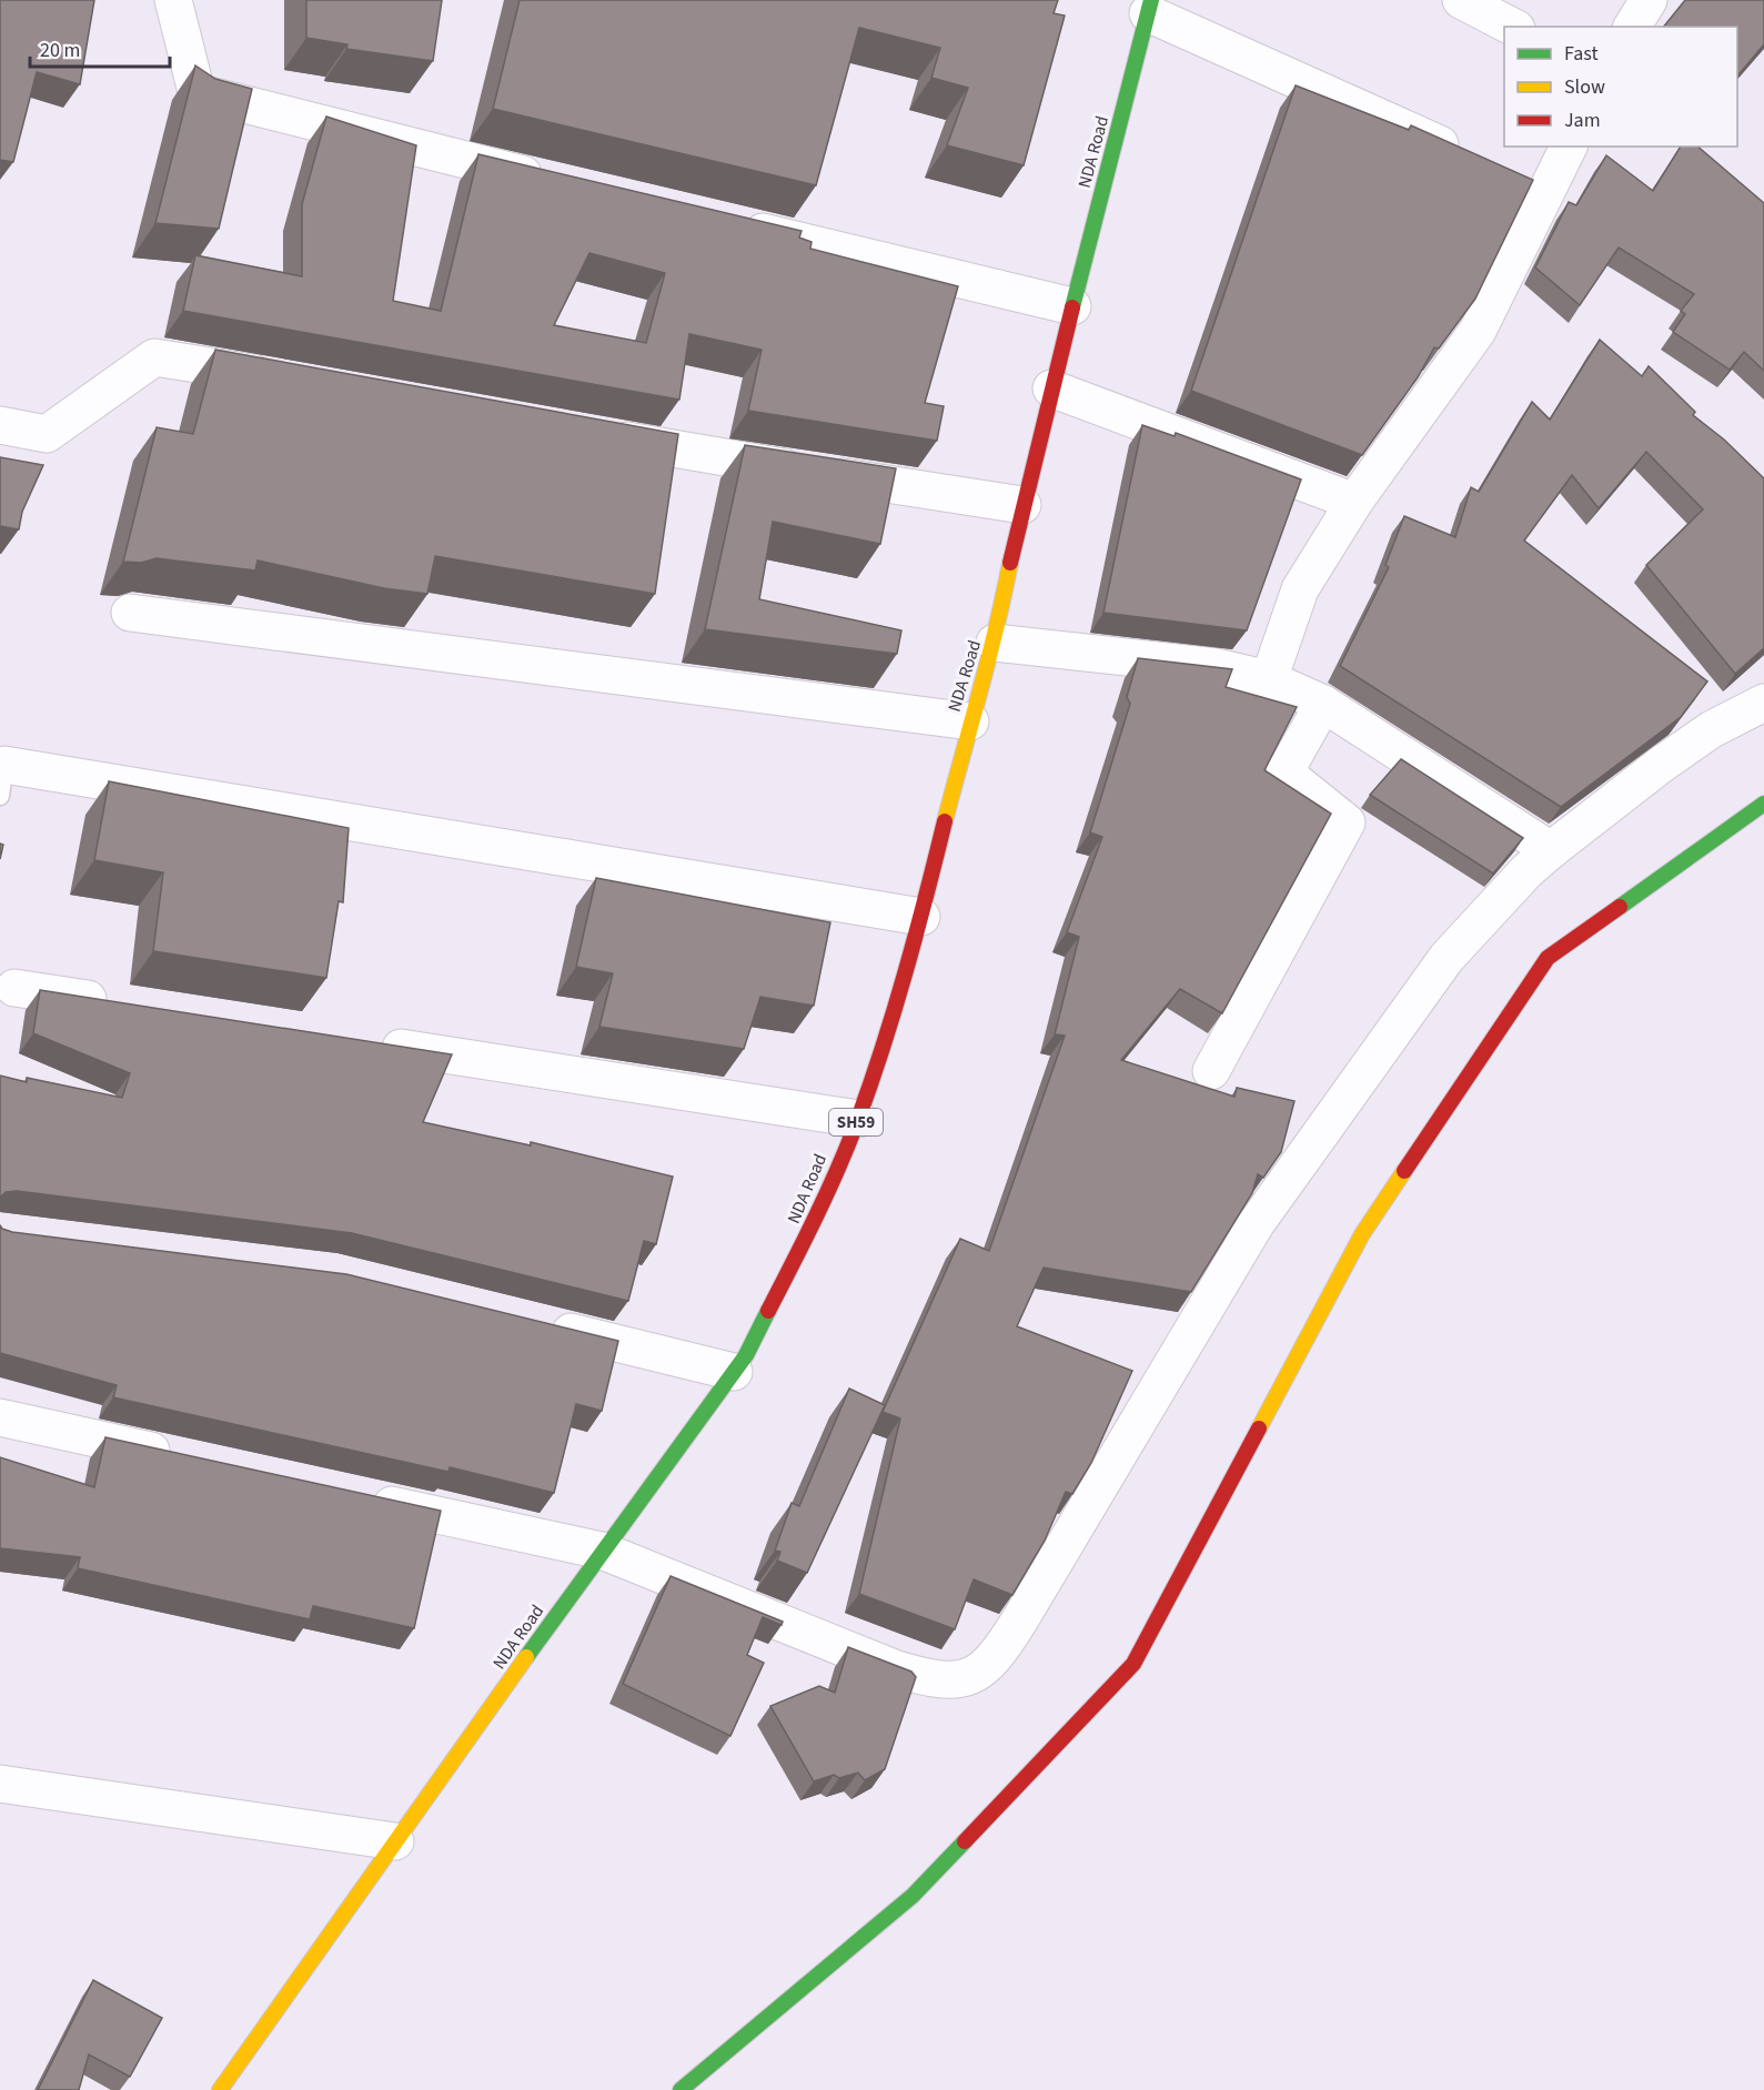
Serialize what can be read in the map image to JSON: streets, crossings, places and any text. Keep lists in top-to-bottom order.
{
  "streets": {
    "main road": ["NDA Road", "SH59"]
  },
  "legend": ["Fast", "Slow", "Jam"],
  "scale_bar": "20 m"
}
